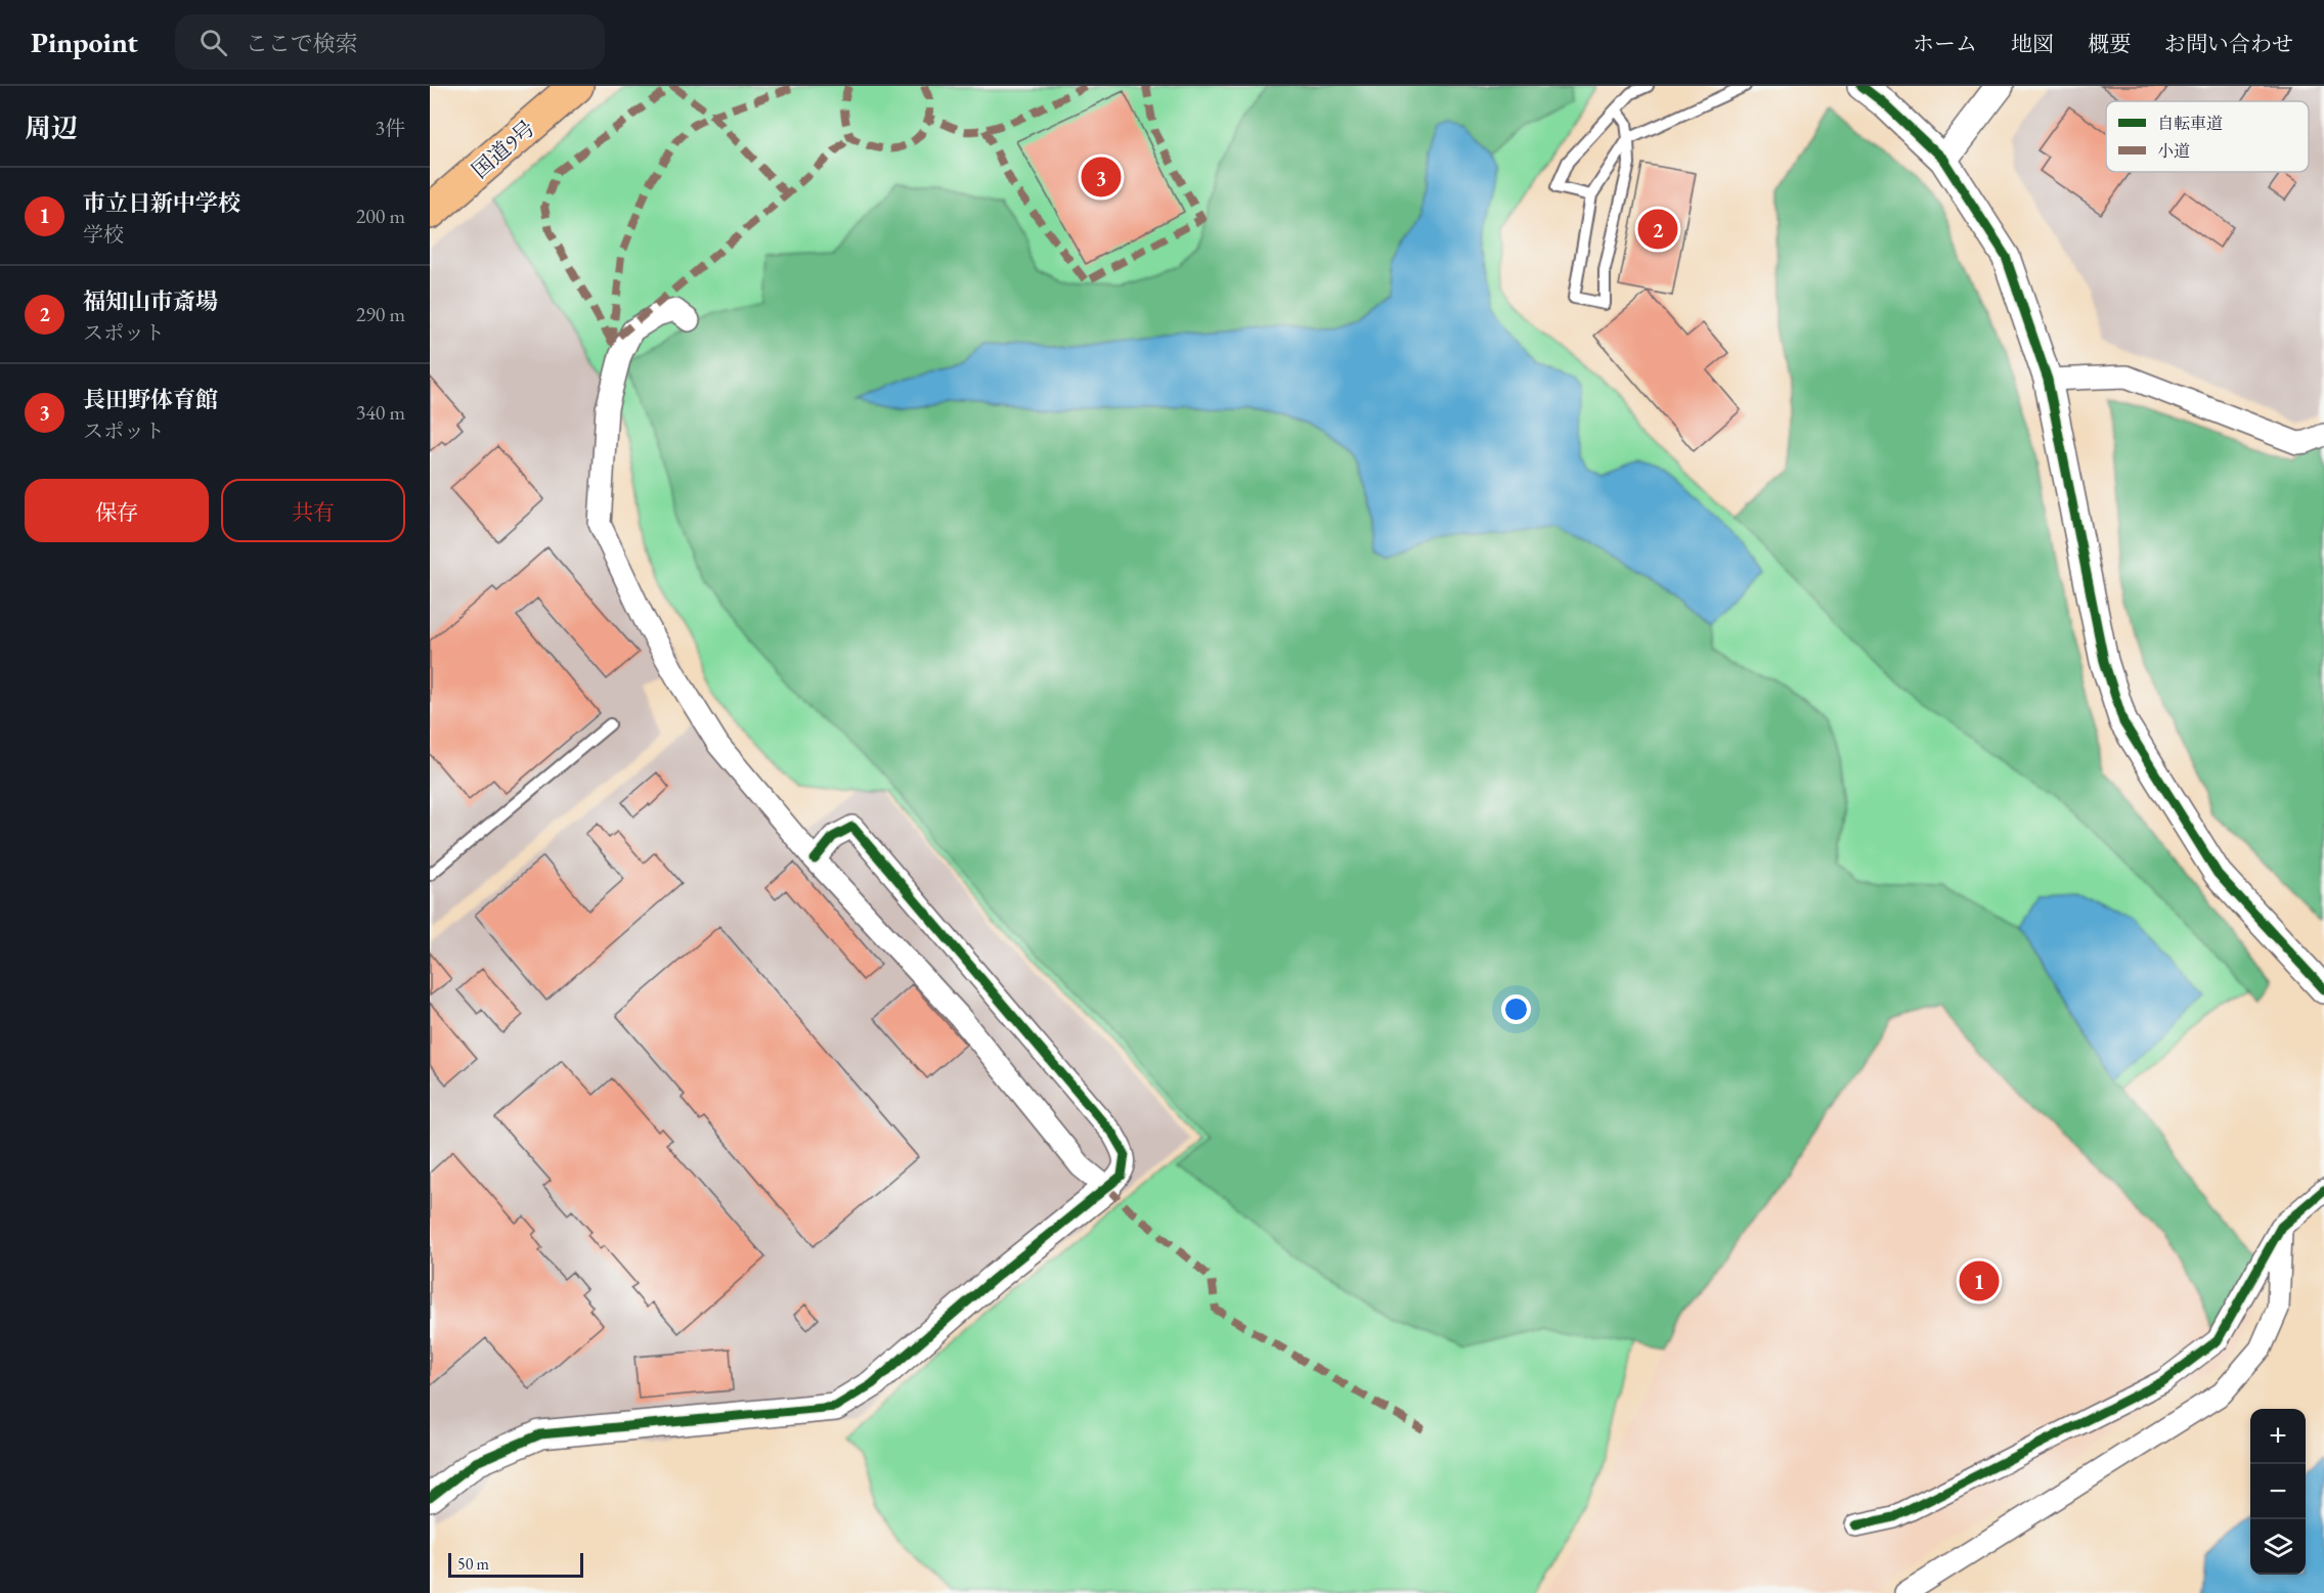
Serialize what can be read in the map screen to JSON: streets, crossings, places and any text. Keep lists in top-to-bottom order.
{
  "streets": {
    "highway": ["国道9号"]
  },
  "legend": ["自転車道", "小道"],
  "scale_bar": "50 m",
  "page": {
    "header": "Pinpoint",
    "search": "ここで検索",
    "nav": [
      "ホーム",
      "地図",
      "概要",
      "お問い合わせ"
    ],
    "heading": ["周辺", "3件"],
    "pins": ["3", "2", "1"],
    "list": [
      {
        "mark": "1",
        "name": "市立日新中学校",
        "note": "学校",
        "value": "200 m"
      },
      {
        "mark": "2",
        "name": "福知山市斎場",
        "note": "スポット",
        "value": "290 m"
      },
      {
        "mark": "3",
        "name": "長田野体育館",
        "note": "スポット",
        "value": "340 m"
      }
    ],
    "buttons": ["保存", "共有"],
    "map_buttons": ["+", "−"],
    "scale": "50 m"
  }
}
